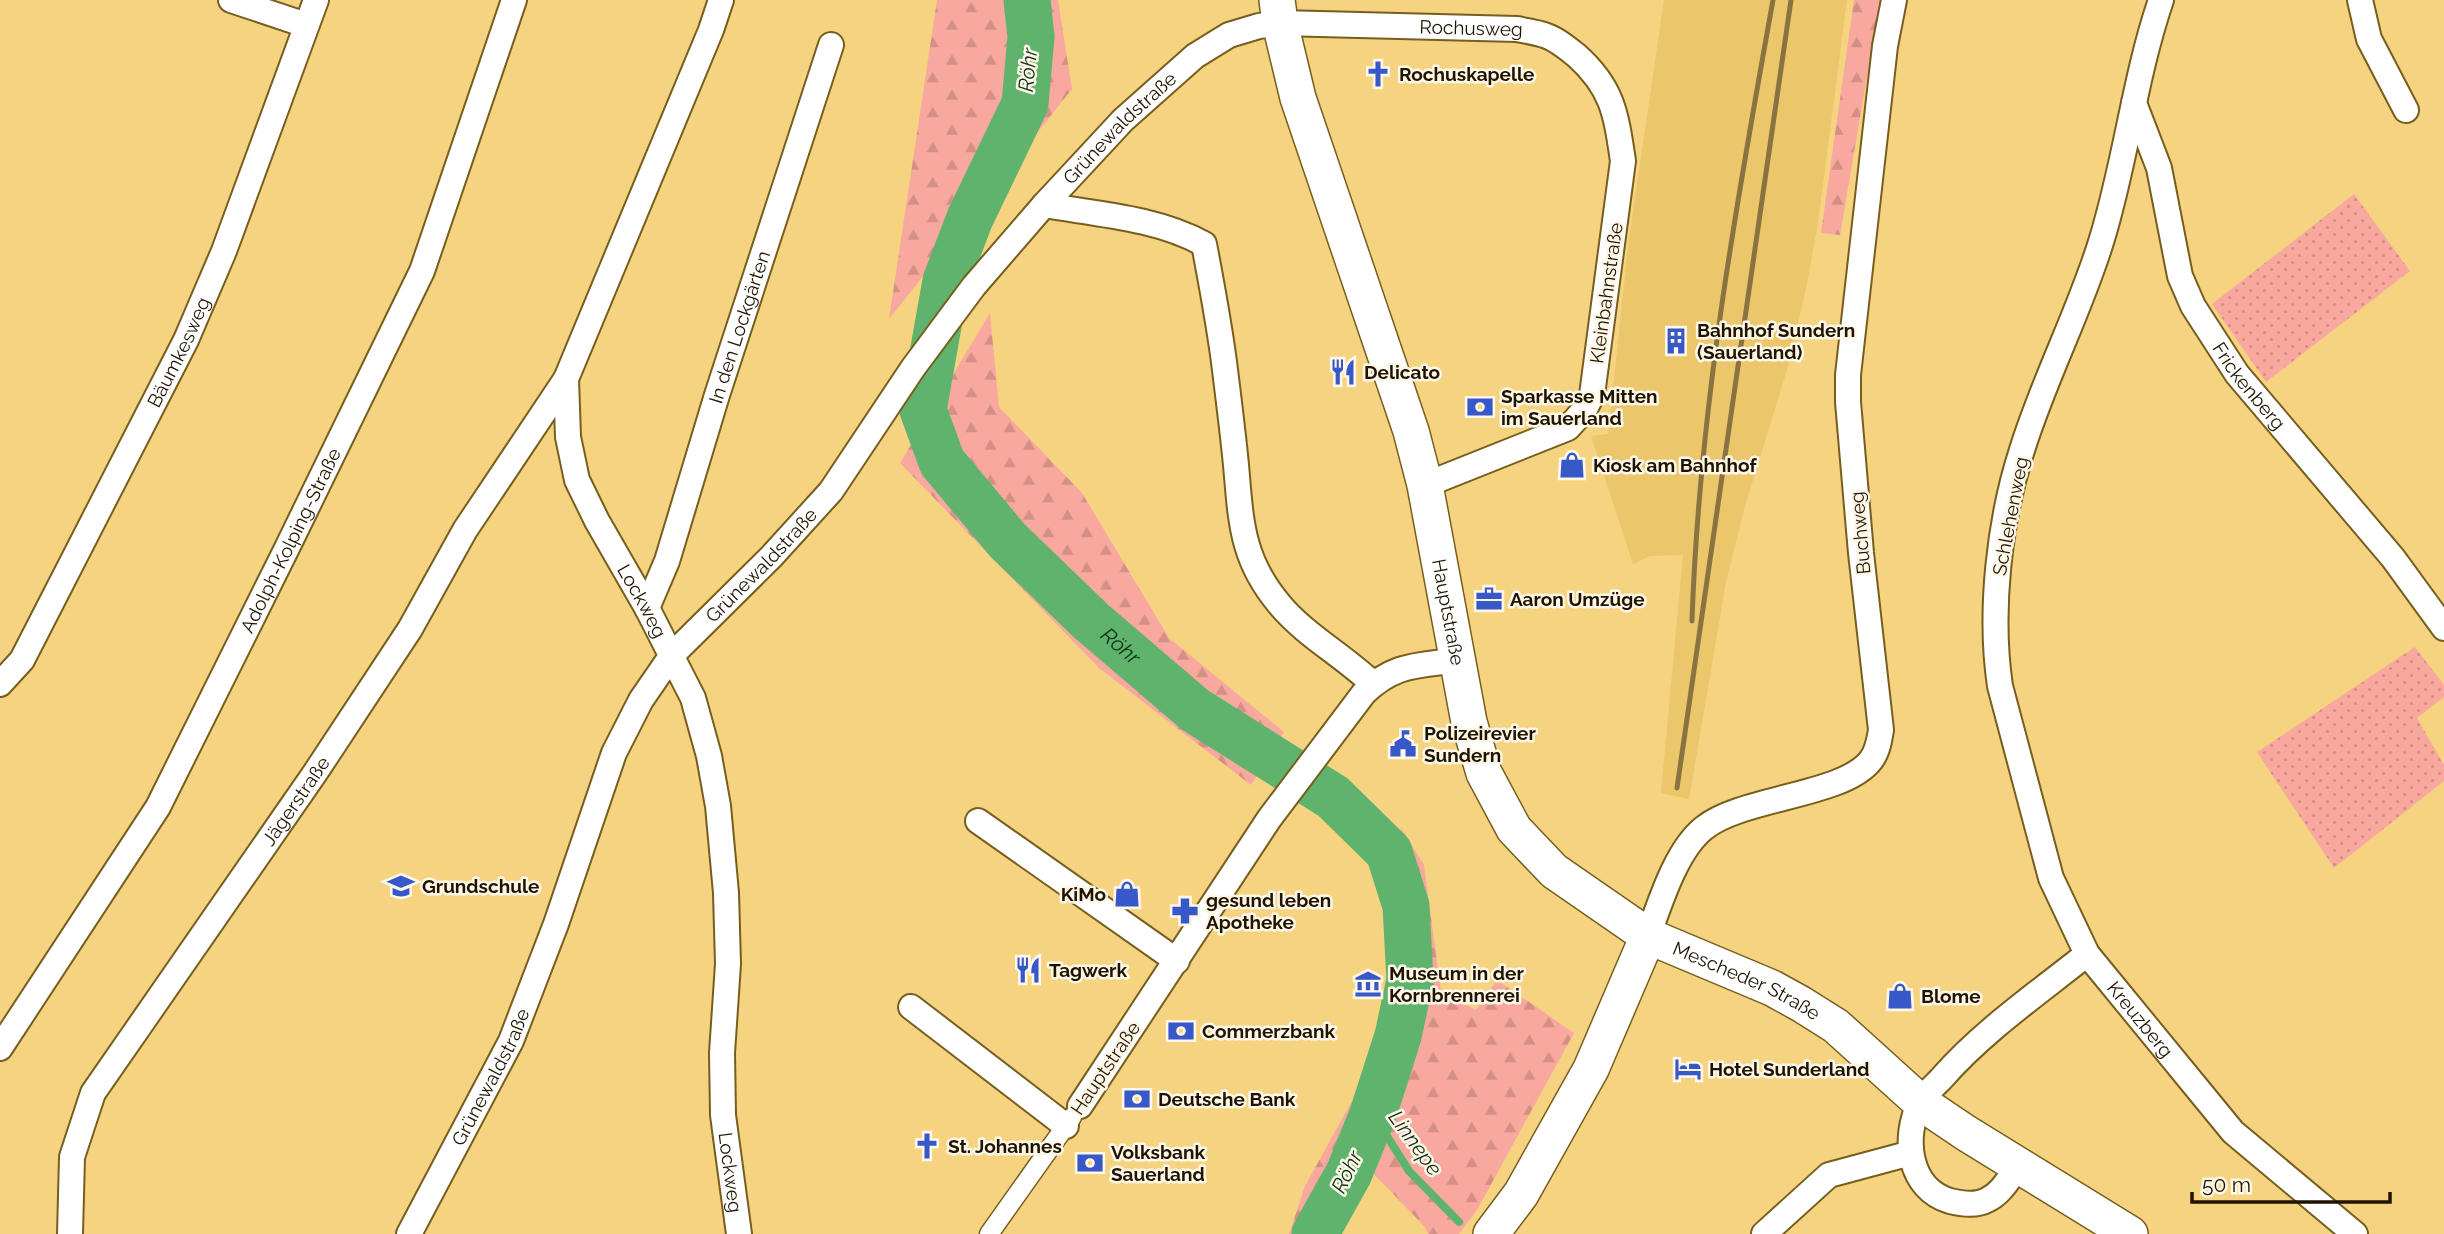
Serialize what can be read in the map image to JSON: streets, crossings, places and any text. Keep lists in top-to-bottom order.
{
  "streets": {
    "main road": ["Hauptstraße", "Mescheder Straße"],
    "street": [
      "Rochusweg",
      "Grünewaldstraße",
      "Kleinbahnstraße",
      "In den Lockgärten",
      "Bäumkesweg",
      "Frickenberg",
      "Schlehenweg",
      "Buchweg",
      "Adolph-Kolping-Straße",
      "Lockweg",
      "Jägerstraße",
      "Kreuzberg"
    ]
  },
  "crossings": [
    ["Rochusweg", "Grünewaldstraße"],
    ["Rochusweg", "Kleinbahnstraße"],
    ["Rochusweg", "Hauptstraße"],
    ["Grünewaldstraße", "Lockweg"],
    ["Grünewaldstraße", "Hauptstraße"],
    ["Kleinbahnstraße", "Hauptstraße"],
    ["In den Lockgärten", "Lockweg"],
    ["Frickenberg", "Schlehenweg"],
    ["Schlehenweg", "Kreuzberg"],
    ["Buchweg", "Mescheder Straße"],
    ["Lockweg", "Jägerstraße"],
    ["Hauptstraße", "Mescheder Straße"]
  ],
  "water": ["Röhr", "Linnepe"],
  "places": {
    "church": ["Rochuskapelle", "St. Johannes"],
    "building": ["Bahnhof Sundern (Sauerland)"],
    "restaurant": ["Delicato", "Tagwerk"],
    "bank": [
      "Sparkasse Mitten im Sauerland",
      "Commerzbank",
      "Deutsche Bank",
      "Volksbank Sauerland"
    ],
    "shop": ["Kiosk am Bahnhof", "KiMo", "Blome"],
    "office": ["Aaron Umzüge"],
    "public building": ["Polizeirevier Sundern"],
    "school or university": ["Grundschule"],
    "pharmacy": ["gesund leben Apotheke"],
    "museum": ["Museum in der Kornbrennerei"],
    "hotel": ["Hotel Sunderland"]
  },
  "scale_bar": "50 m"
}
